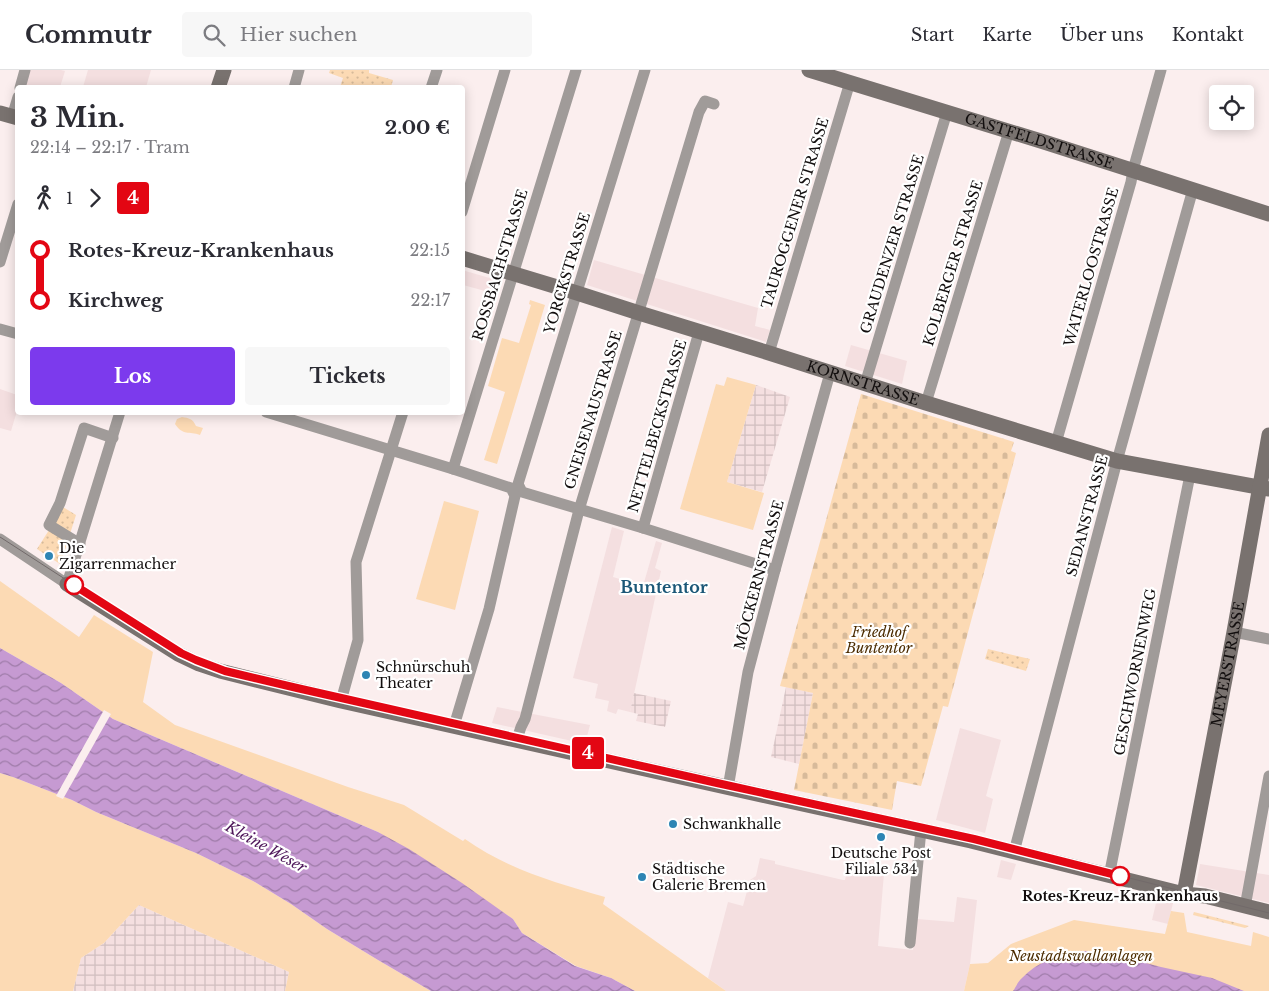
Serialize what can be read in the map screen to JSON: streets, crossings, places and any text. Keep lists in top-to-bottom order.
{
  "streets": {
    "street": [
      "GASTFELDSTRASSE",
      "TAUROGGENER STRASSE",
      "GRAUDENZER STRASSE",
      "KOLBERGER STRASSE",
      "ROSSBACHSTRASSE",
      "WATERLOOSTRASSE",
      "YORCKSTRASSE",
      "KORNSTRASSE",
      "GNEISENAUSTRASSE",
      "NETTELBECKSTRASSE",
      "SEDANSTRASSE",
      "MÖCKERNSTRASSE",
      "MEYERSTRASSE",
      "GESCHWORNENWEG"
    ]
  },
  "crossings": [
    ["GASTFELDSTRASSE", "TAUROGGENER STRASSE"],
    ["GASTFELDSTRASSE", "GRAUDENZER STRASSE"],
    ["GASTFELDSTRASSE", "KOLBERGER STRASSE"],
    ["GASTFELDSTRASSE", "WATERLOOSTRASSE"],
    ["GASTFELDSTRASSE", "SEDANSTRASSE"],
    ["TAUROGGENER STRASSE", "KORNSTRASSE"],
    ["GRAUDENZER STRASSE", "KORNSTRASSE"],
    ["KOLBERGER STRASSE", "KORNSTRASSE"],
    ["ROSSBACHSTRASSE", "KORNSTRASSE"],
    ["WATERLOOSTRASSE", "KORNSTRASSE"],
    ["YORCKSTRASSE", "KORNSTRASSE"],
    ["KORNSTRASSE", "GNEISENAUSTRASSE"],
    ["KORNSTRASSE", "NETTELBECKSTRASSE"],
    ["KORNSTRASSE", "SEDANSTRASSE"],
    ["KORNSTRASSE", "MÖCKERNSTRASSE"],
    ["KORNSTRASSE", "MEYERSTRASSE"],
    ["KORNSTRASSE", "GESCHWORNENWEG"]
  ],
  "districts": ["Buntentor"],
  "water": ["Kleine Weser"],
  "parks": ["Friedhof Buntentor", "Neustadtswallanlagen"],
  "places": [
    "Die Zigarrenmacher",
    "Schnürschuh Theater",
    "Schwankhalle",
    "Deutsche Post Filiale 534",
    "Rotes-Kreuz-Krankenhaus",
    "Städtische Galerie Bremen"
  ],
  "lines": ["tram line 4"],
  "page": {
    "header": "Commutr",
    "search": "Hier suchen",
    "nav": [
      "Start",
      "Karte",
      "Über uns",
      "Kontakt"
    ],
    "on_map": "4",
    "heading": ["3 Min.", "22:14 – 22:17 · Tram", "2.00 €"],
    "legs": ["1", "4"],
    "list": [
      {
        "name": "Rotes-Kreuz-Krankenhaus",
        "value": "22:15"
      },
      {
        "name": "Kirchweg",
        "value": "22:17"
      }
    ],
    "buttons": ["Los", "Tickets"]
  }
}
